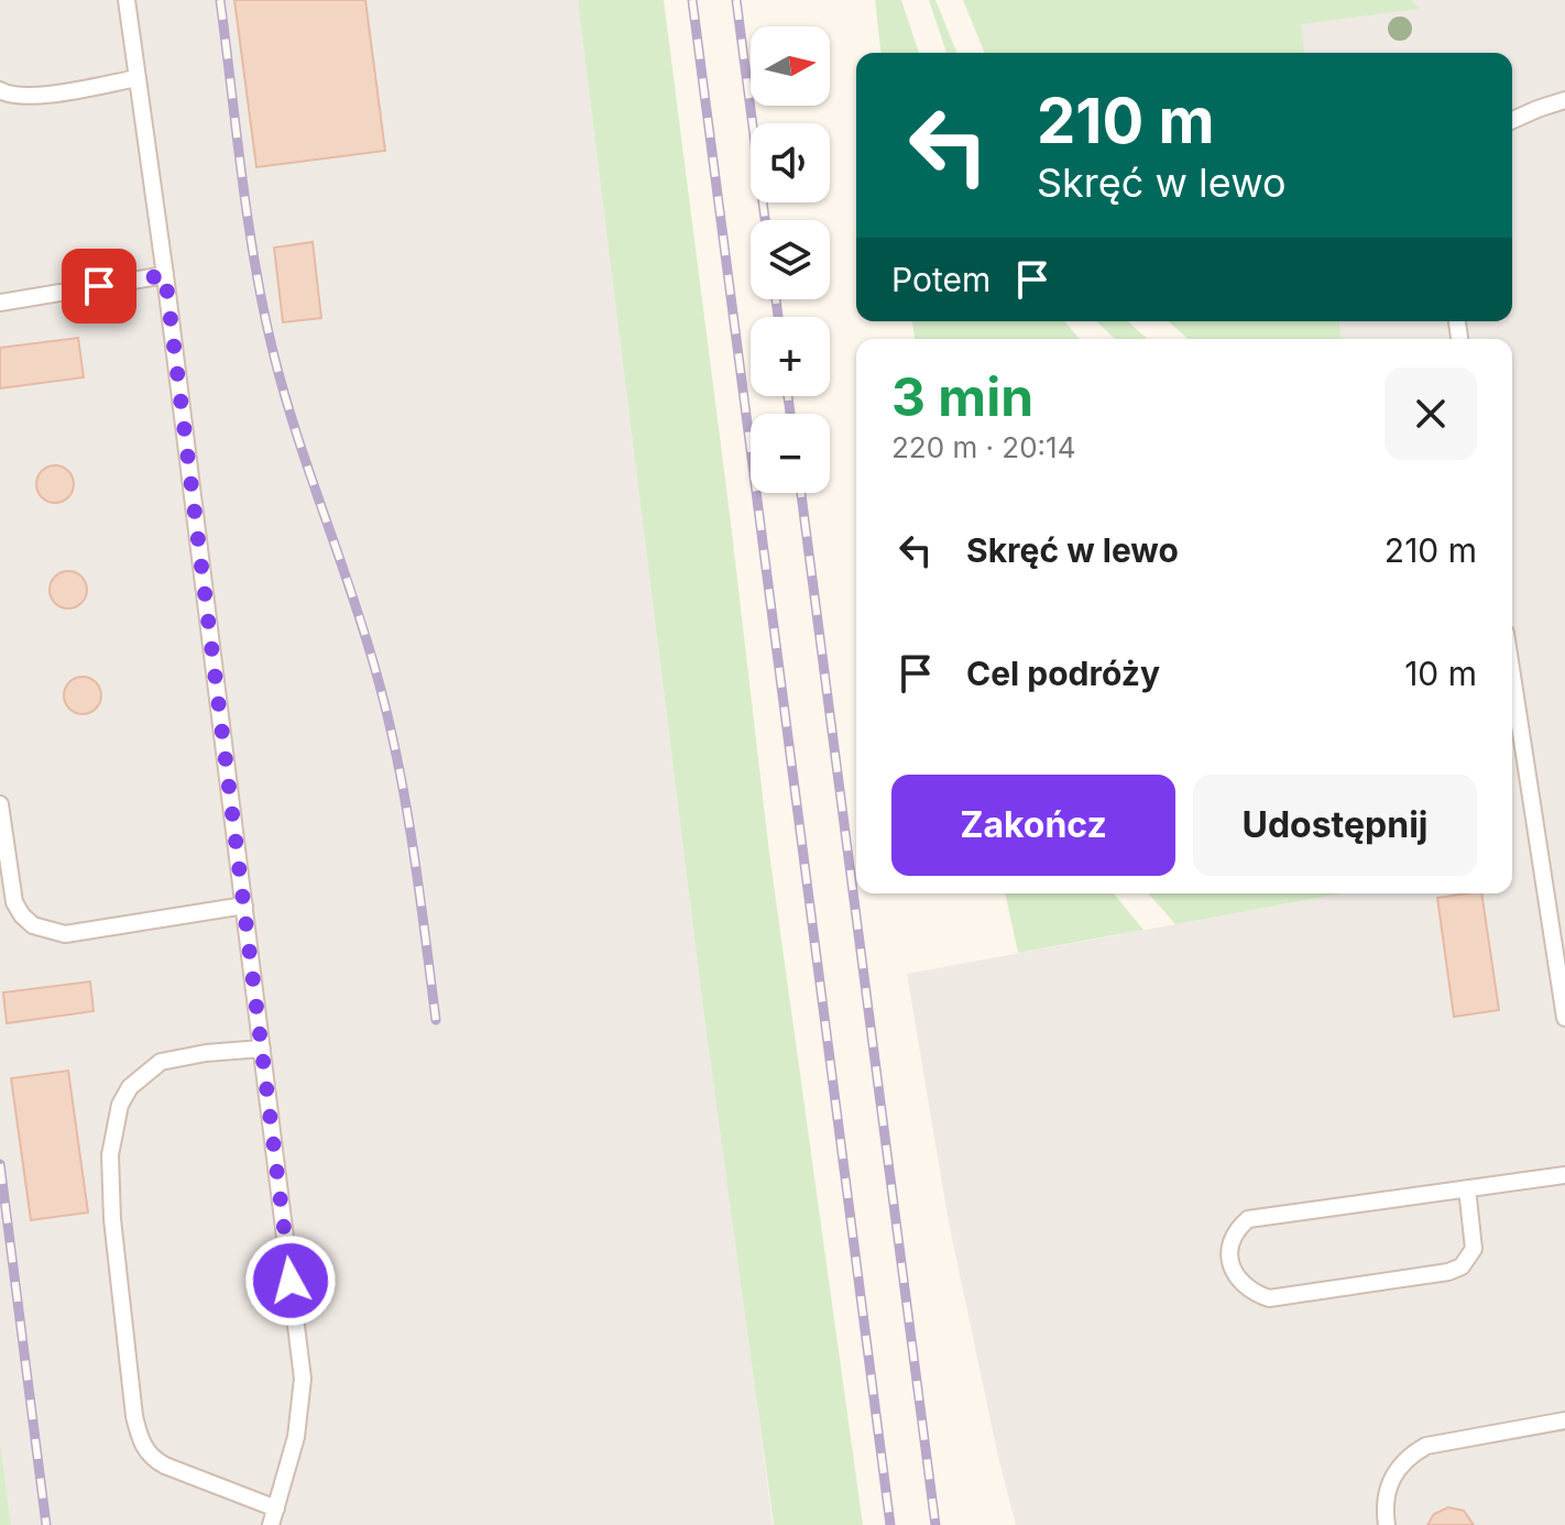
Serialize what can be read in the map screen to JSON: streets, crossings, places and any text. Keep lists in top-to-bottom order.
{
  "north": "right",
  "page": {
    "map_buttons": ["+", "−"],
    "turn": ["210 m", "Skręć w lewo"],
    "then": "Potem",
    "heading": ["3 min", "220 m · 20:14"],
    "list": [
      {
        "name": "Skręć w lewo",
        "value": "210 m"
      },
      {
        "name": "Cel podróży",
        "value": "10 m"
      }
    ],
    "buttons": ["Zakończ", "Udostępnij"]
  }
}
